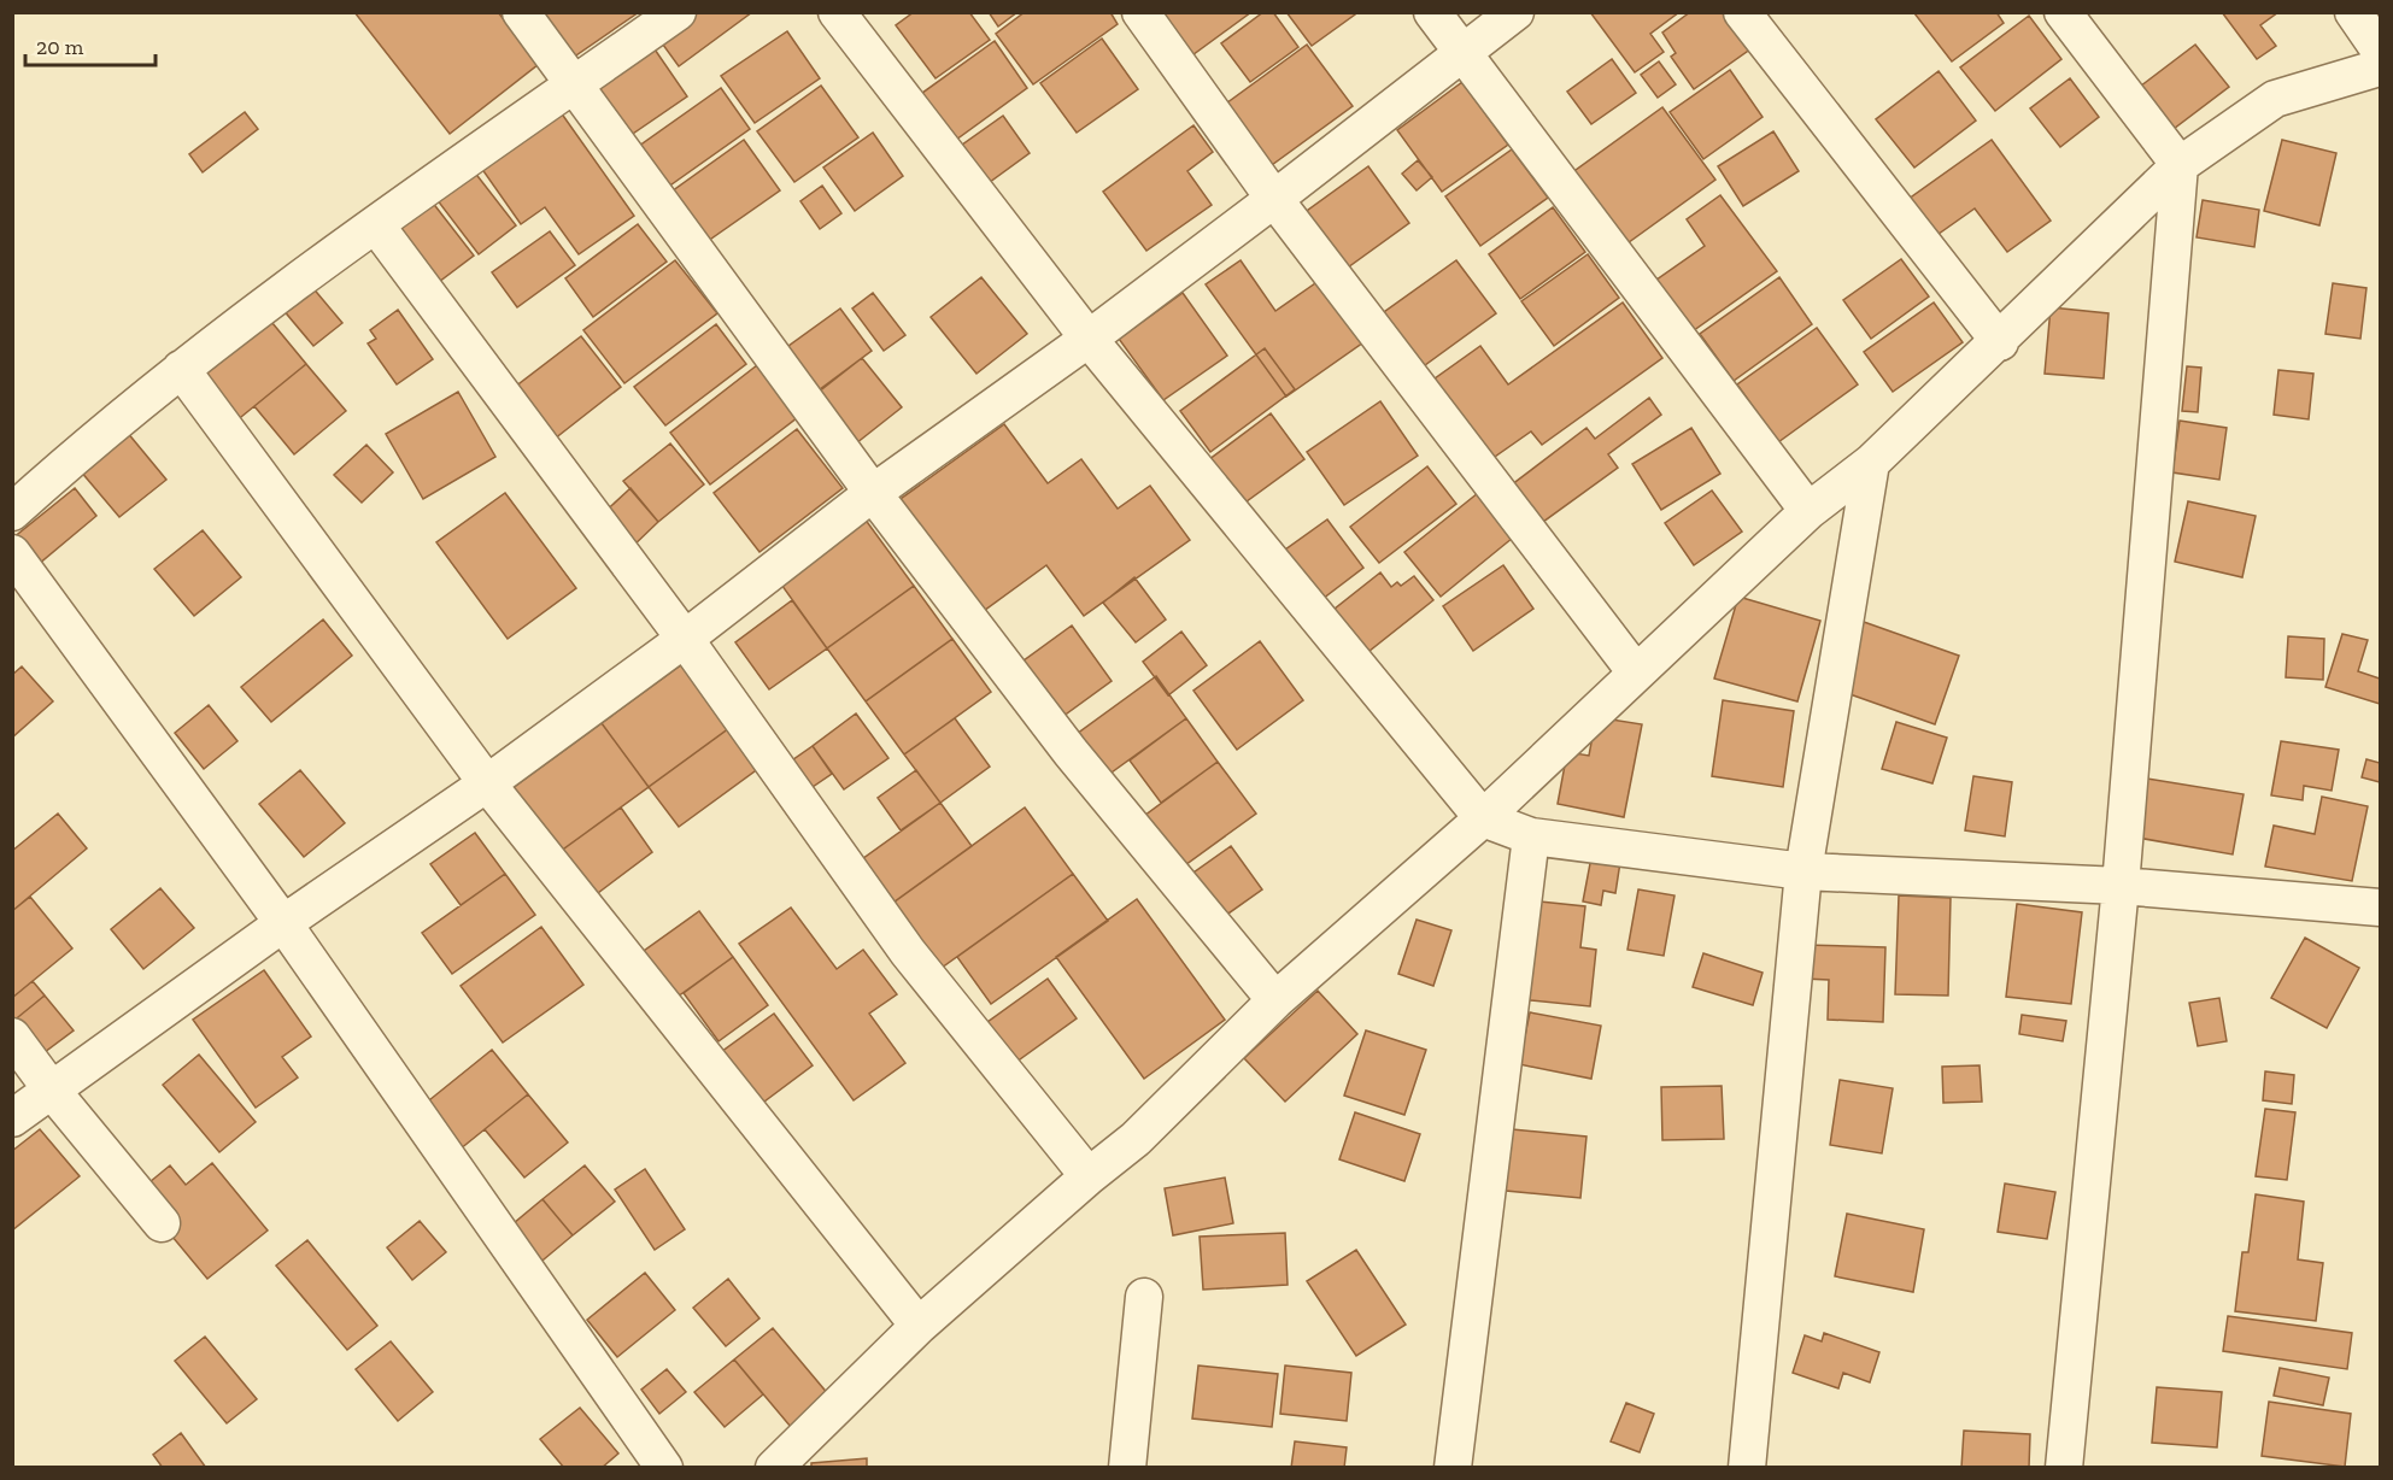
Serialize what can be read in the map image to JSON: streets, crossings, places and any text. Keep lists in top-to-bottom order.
{
  "scale_bar": "20 m"
}
